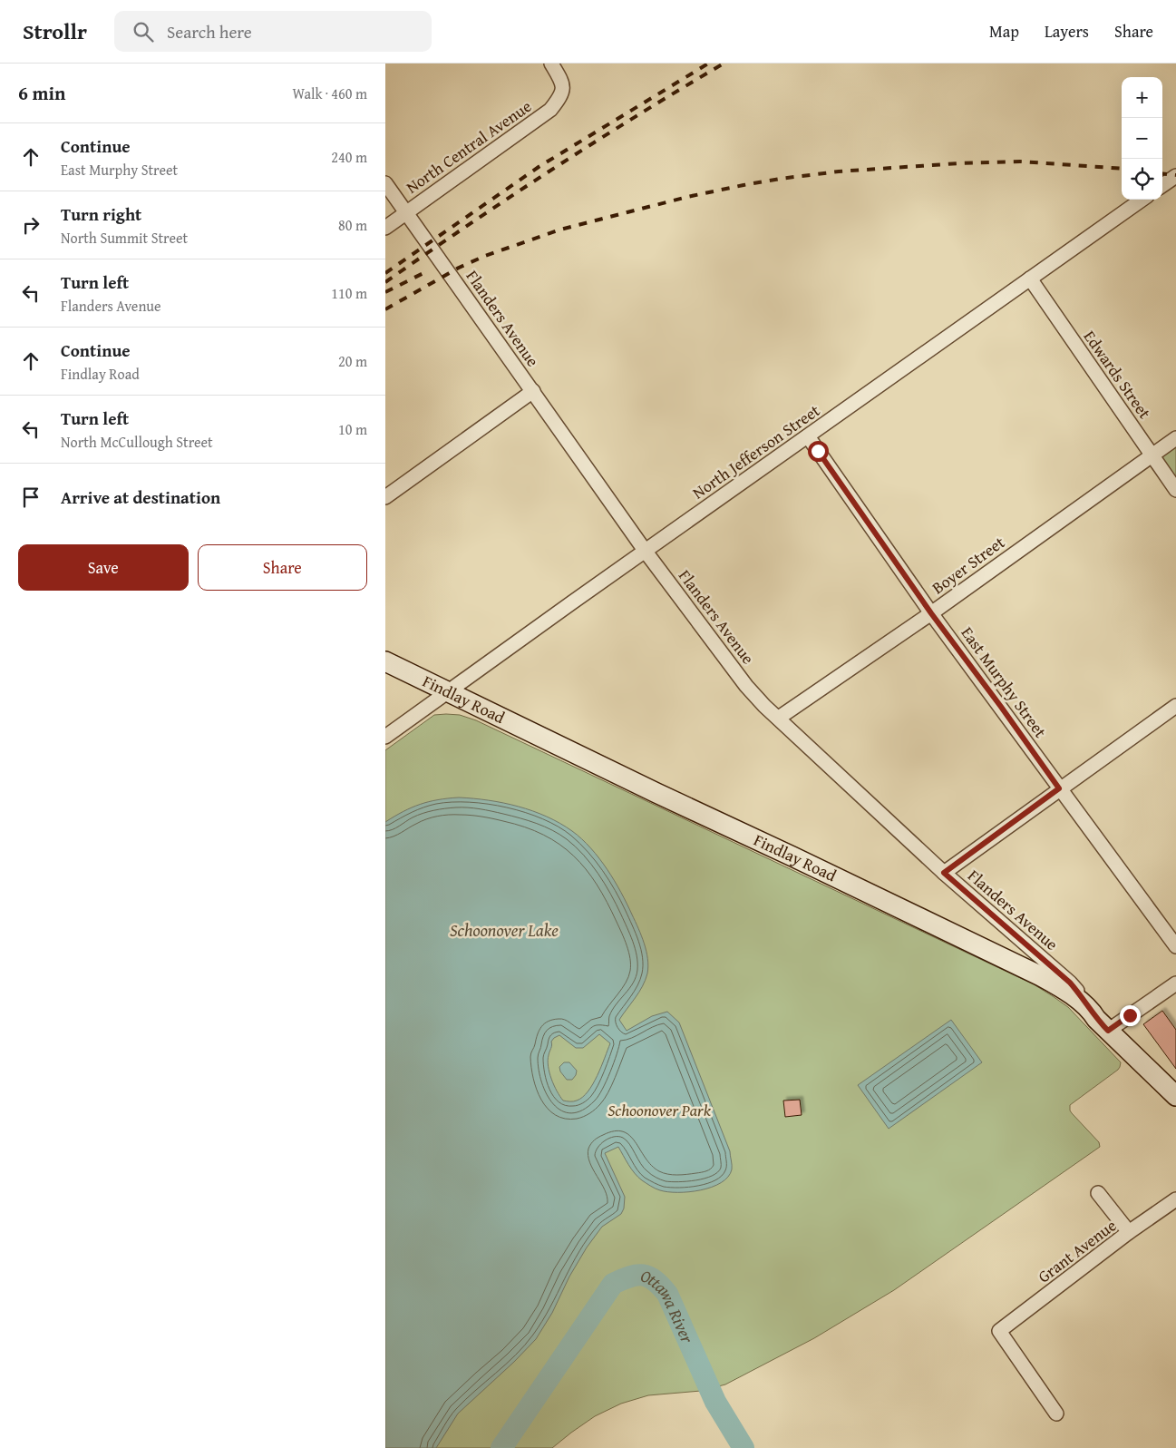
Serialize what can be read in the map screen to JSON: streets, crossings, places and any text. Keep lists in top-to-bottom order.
{
  "streets": {
    "main road": ["Findlay Road"],
    "street": [
      "North Central Avenue",
      "Flanders Avenue",
      "Edwards Street",
      "North Jefferson Street",
      "Boyer Street",
      "East Murphy Street",
      "Grant Avenue"
    ]
  },
  "crossings": [
    ["North Central Avenue", "Flanders Avenue"],
    ["Flanders Avenue", "North Jefferson Street"],
    ["Flanders Avenue", "Boyer Street"],
    ["Flanders Avenue", "Findlay Road"],
    ["Edwards Street", "North Jefferson Street"],
    ["Edwards Street", "Boyer Street"],
    ["North Jefferson Street", "East Murphy Street"],
    ["North Jefferson Street", "Findlay Road"],
    ["Boyer Street", "East Murphy Street"]
  ],
  "water": ["Schoonover Lake", "Ottawa River"],
  "parks": ["Schoonover Park"],
  "page": {
    "header": "Strollr",
    "search": "Search here",
    "nav": ["Map", "Layers", "Share"],
    "heading": ["6 min", "Walk · 460 m"],
    "map_buttons": ["+", "−"],
    "list": [
      ["Continue", "East Murphy Street", "240 m"],
      ["Turn right", "North Summit Street", "80 m"],
      ["Turn left", "Flanders Avenue", "110 m"],
      ["Continue", "Findlay Road", "20 m"],
      ["Turn left", "North McCullough Street", "10 m"],
      "Arrive at destination"
    ],
    "buttons": ["Save", "Share"]
  }
}
